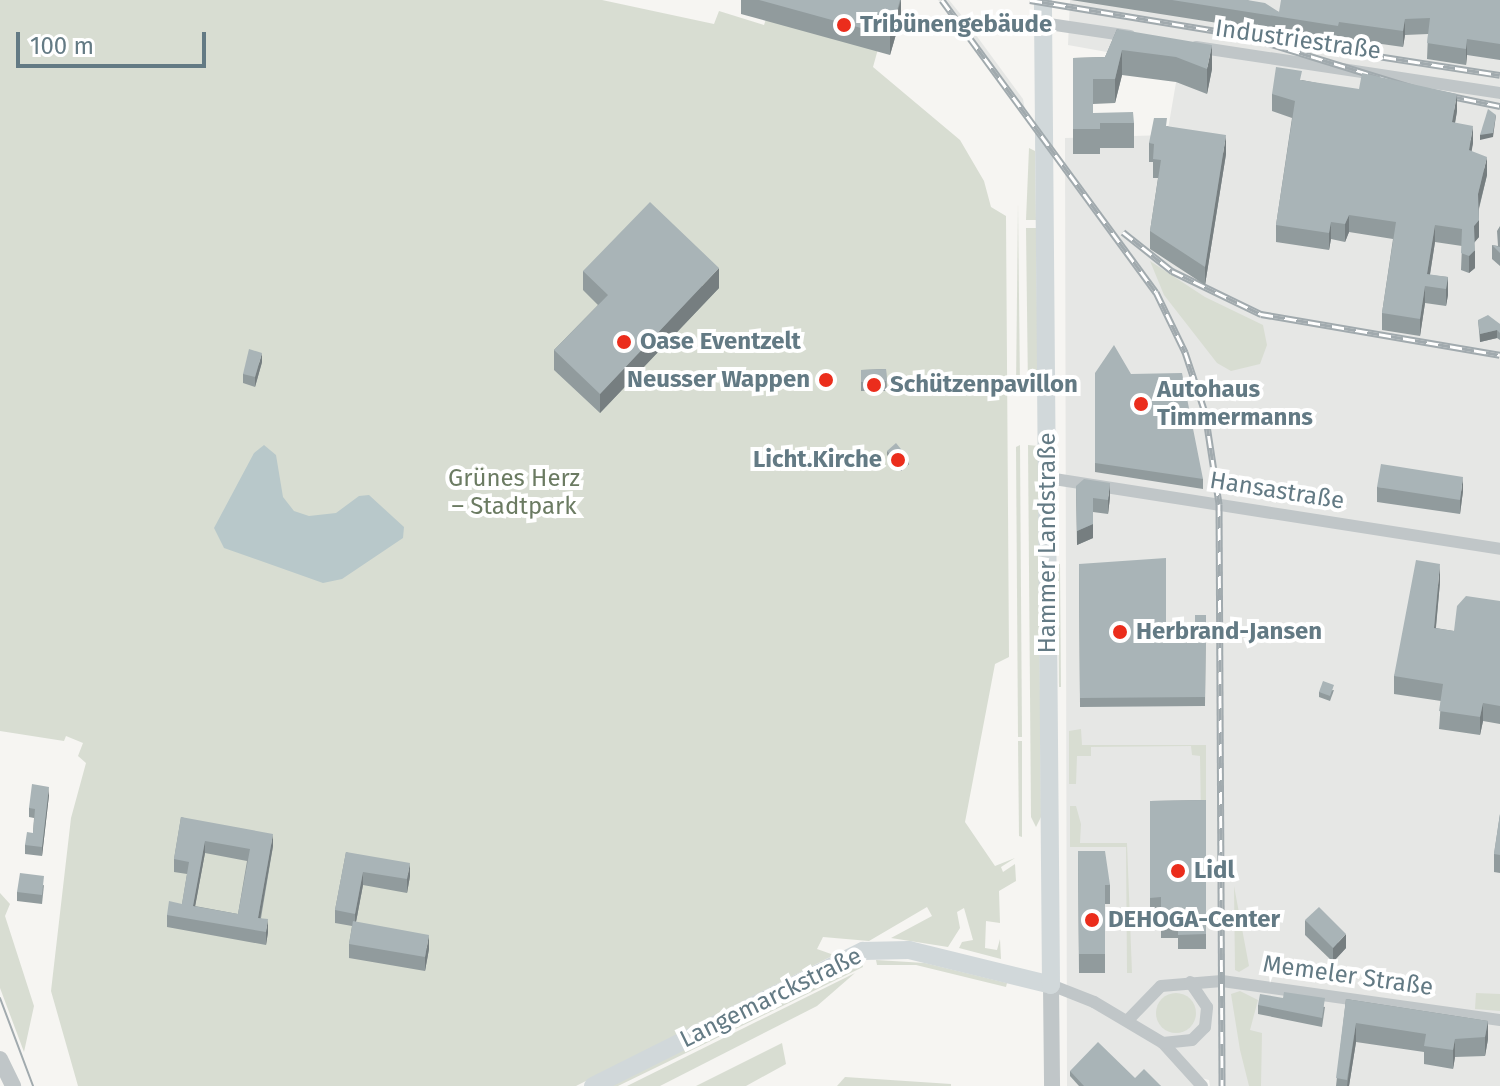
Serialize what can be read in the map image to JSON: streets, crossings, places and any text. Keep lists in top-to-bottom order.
{
  "streets": {
    "main road": ["Hammer Landstraße", "Langemarckstraße"],
    "street": ["Industriestraße", "Hansastraße", "Memeler Straße"]
  },
  "crossings": [
    ["Hansastraße", "Hammer Landstraße"],
    ["Hammer Landstraße", "Langemarckstraße"]
  ],
  "parks": ["Grünes Herz – Stadtpark"],
  "places": [
    "Tribünengebäude",
    "Oase Eventzelt",
    "Neusser Wappen",
    "Schützenpavillon",
    "Autohaus Timmermanns",
    "Licht.Kirche",
    "Herbrand-Jansen",
    "Lidl",
    "DEHOGA-Center"
  ],
  "scale_bar": "100 m"
}
